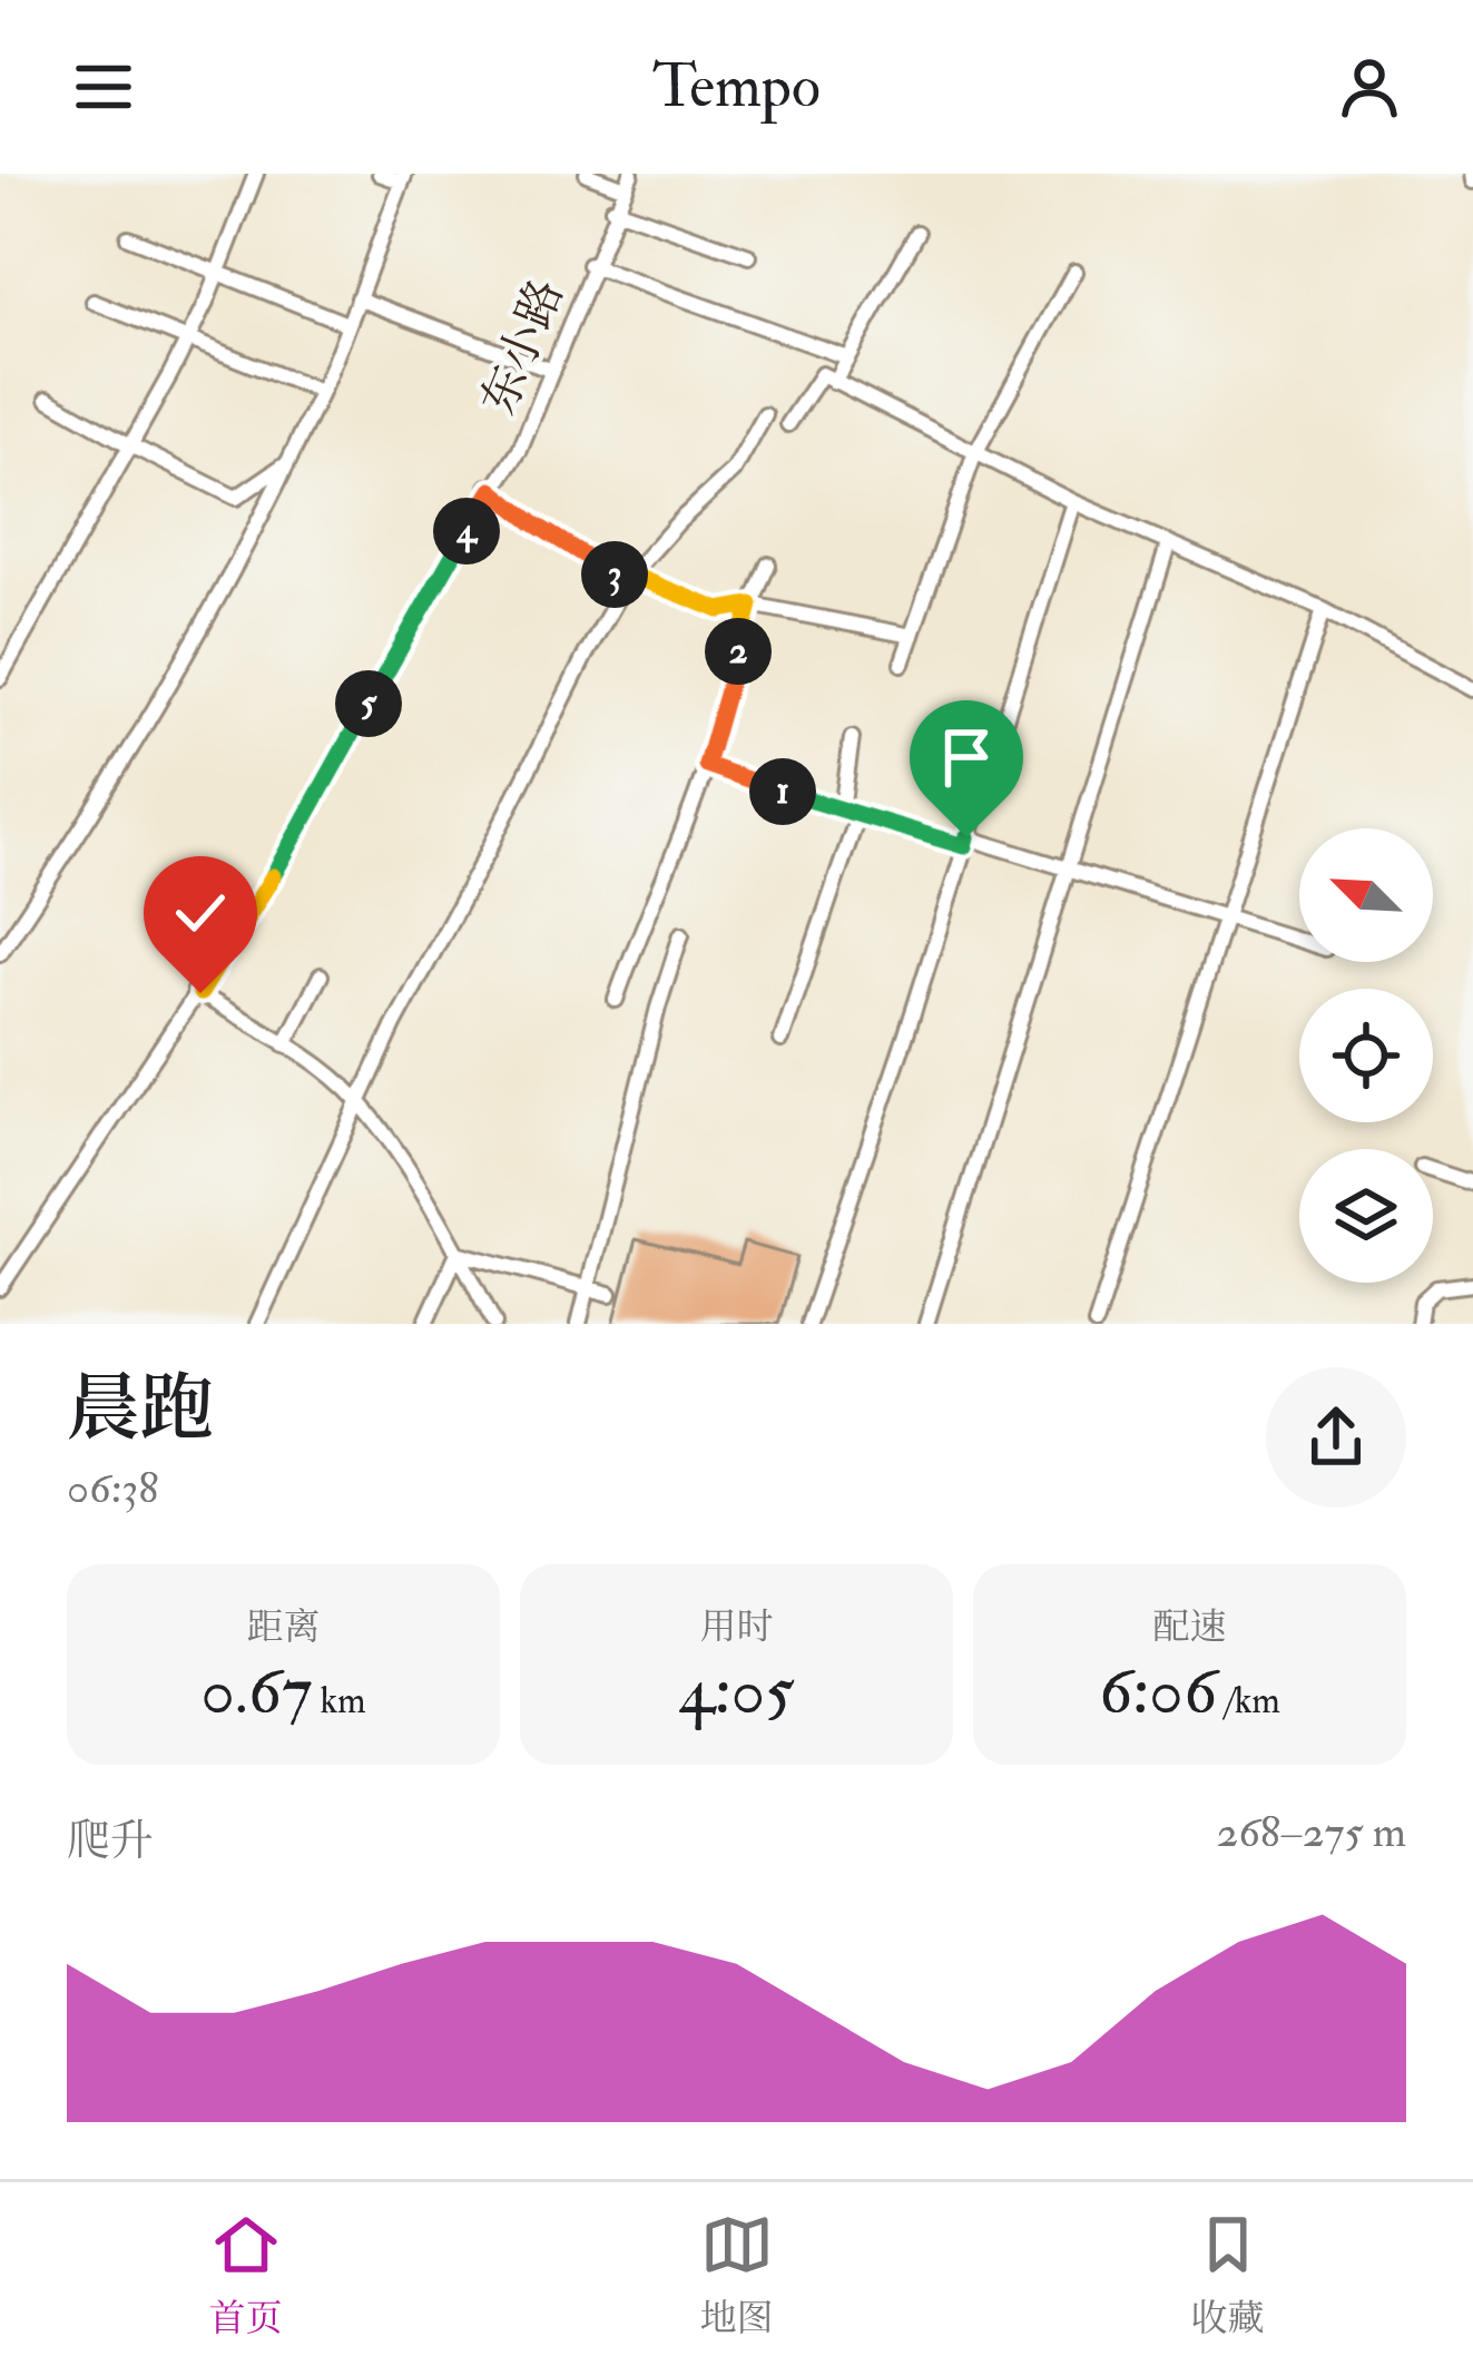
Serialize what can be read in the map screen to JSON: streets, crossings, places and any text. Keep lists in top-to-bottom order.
{
  "streets": {
    "street": ["东小路"]
  },
  "north": "top left",
  "page": {
    "header": "Tempo",
    "pins": [
      "4",
      "3",
      "2",
      "5",
      "1"
    ],
    "heading": ["晨跑", "06:38"],
    "stats": [
      ["距离", "0.67 km"],
      ["用时", "4:05"],
      ["配速", "6:06 /km"]
    ],
    "chart": ["爬升", "268–275 m"],
    "tabs": ["首页", "地图", "收藏"]
  }
}
